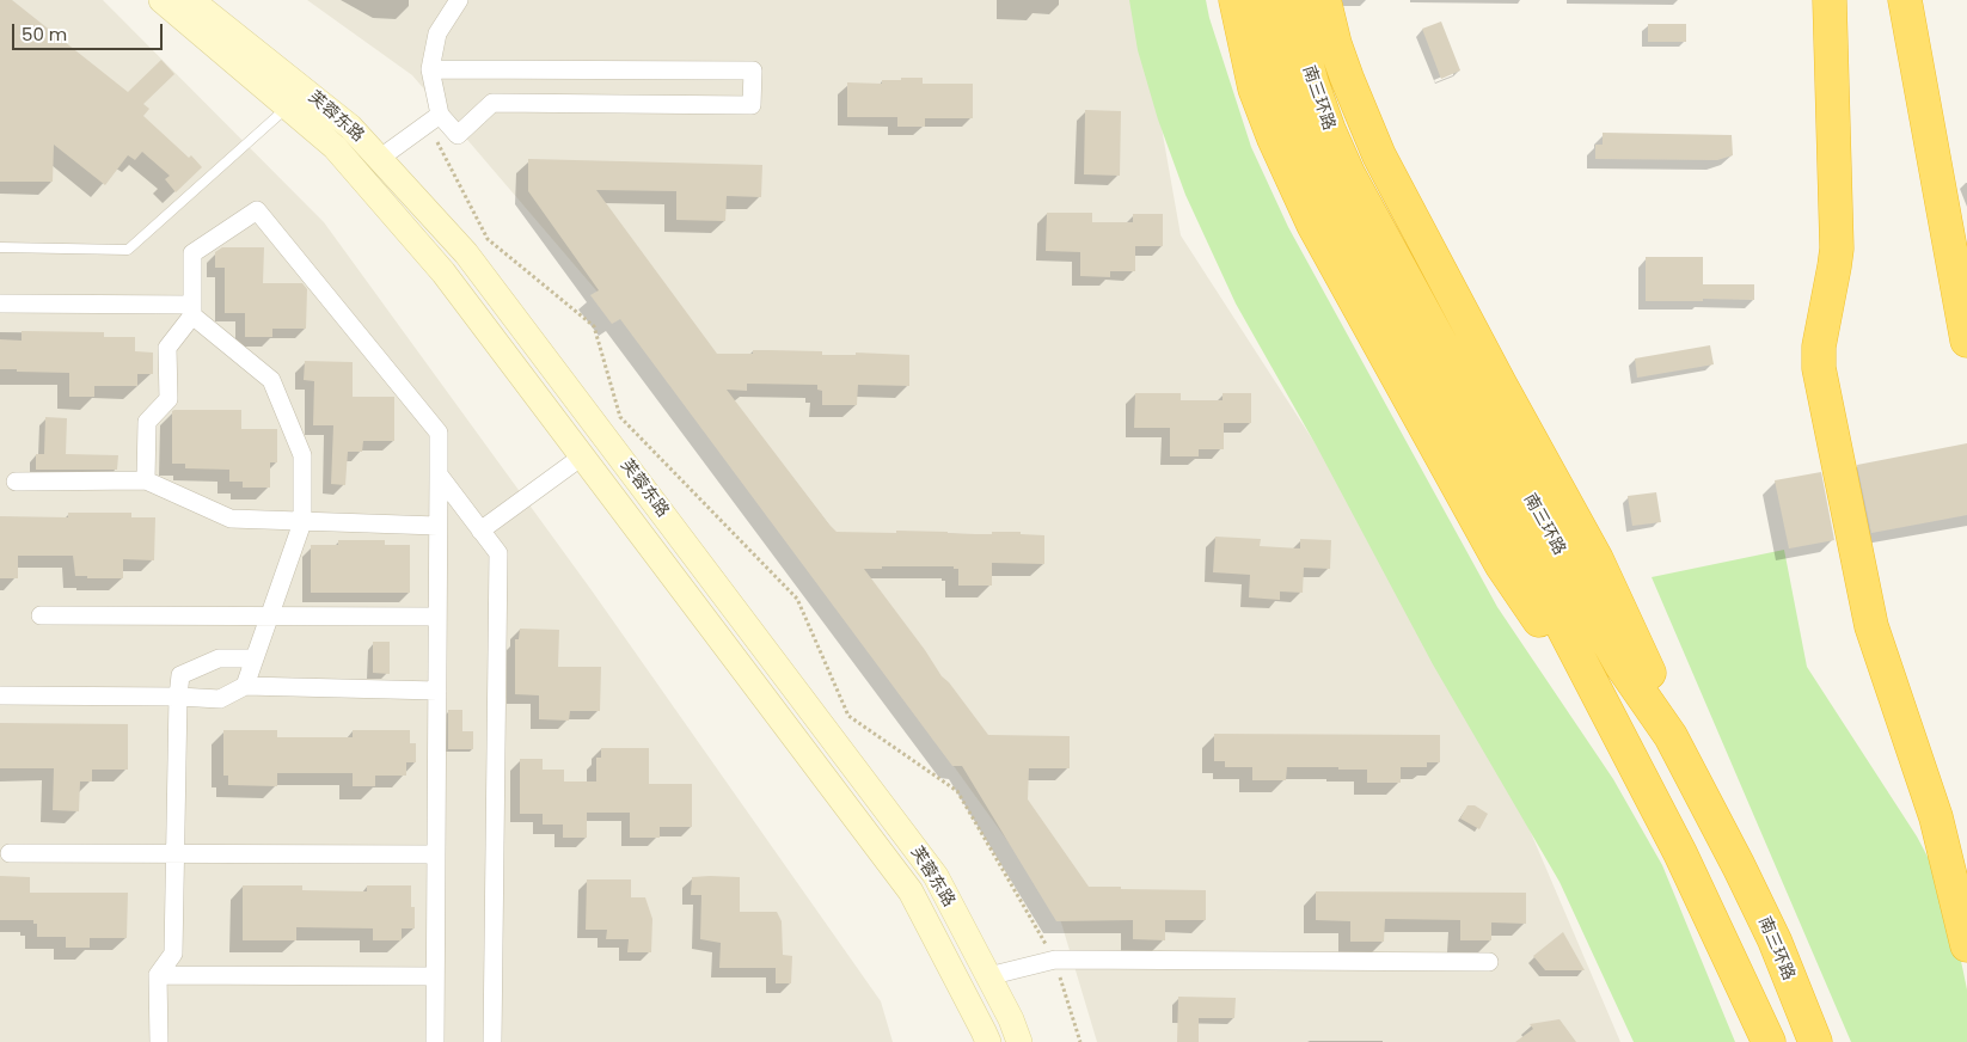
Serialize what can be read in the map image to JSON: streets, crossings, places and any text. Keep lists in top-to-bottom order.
{
  "streets": {
    "highway": ["南三环路"],
    "main road": ["芙蓉东路"]
  },
  "scale_bar": "50 m"
}
